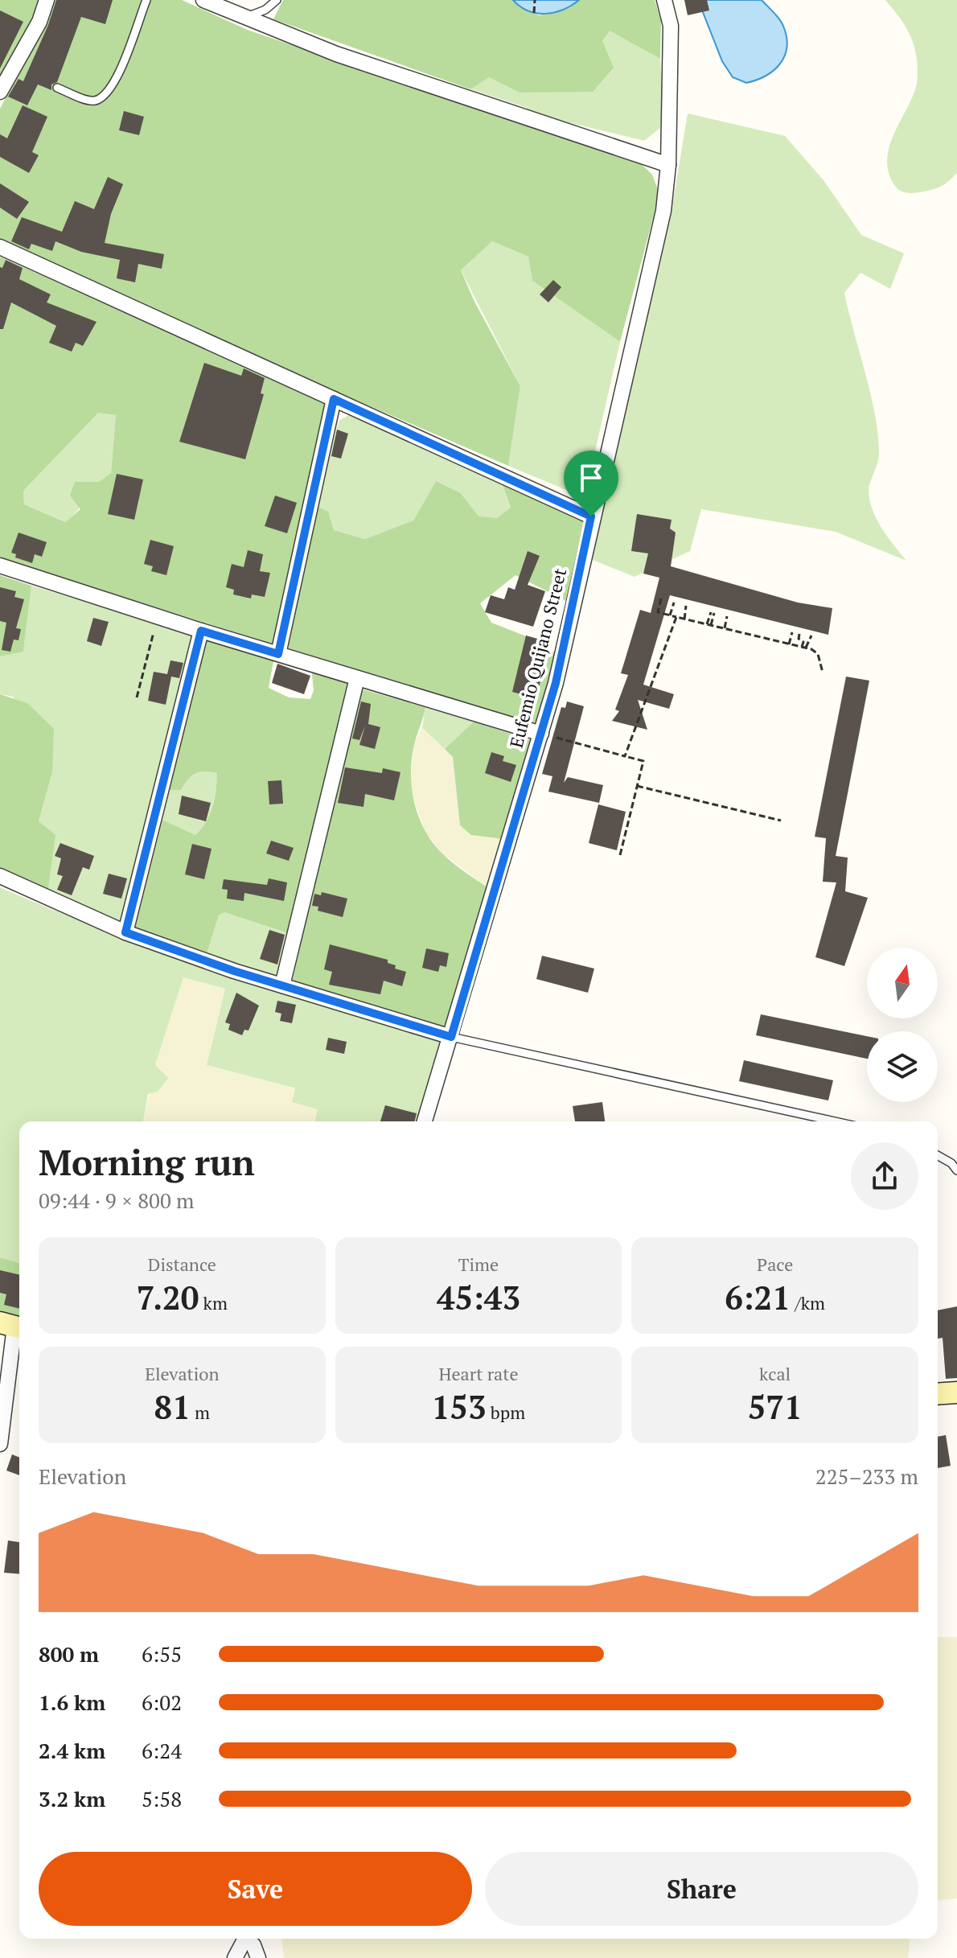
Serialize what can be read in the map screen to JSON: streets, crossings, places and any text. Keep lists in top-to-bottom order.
{
  "streets": {
    "street": ["Eufemio Quijano Street"]
  },
  "north": "top",
  "page": {
    "heading": ["Morning run", "09:44 · 9 × 800 m"],
    "stats": [
      ["Distance", "7.20 km"],
      ["Time", "45:43"],
      ["Pace", "6:21 /km"],
      ["Elevation", "81 m"],
      ["Heart rate", "153 bpm"],
      ["kcal", "571"]
    ],
    "chart": ["Elevation", "225–233 m"],
    "list": [
      {
        "name": "800 m",
        "note": "6:55"
      },
      {
        "name": "1.6 km",
        "note": "6:02"
      },
      {
        "name": "2.4 km",
        "note": "6:24"
      },
      {
        "name": "3.2 km",
        "note": "5:58"
      }
    ],
    "buttons": ["Save", "Share"]
  }
}
